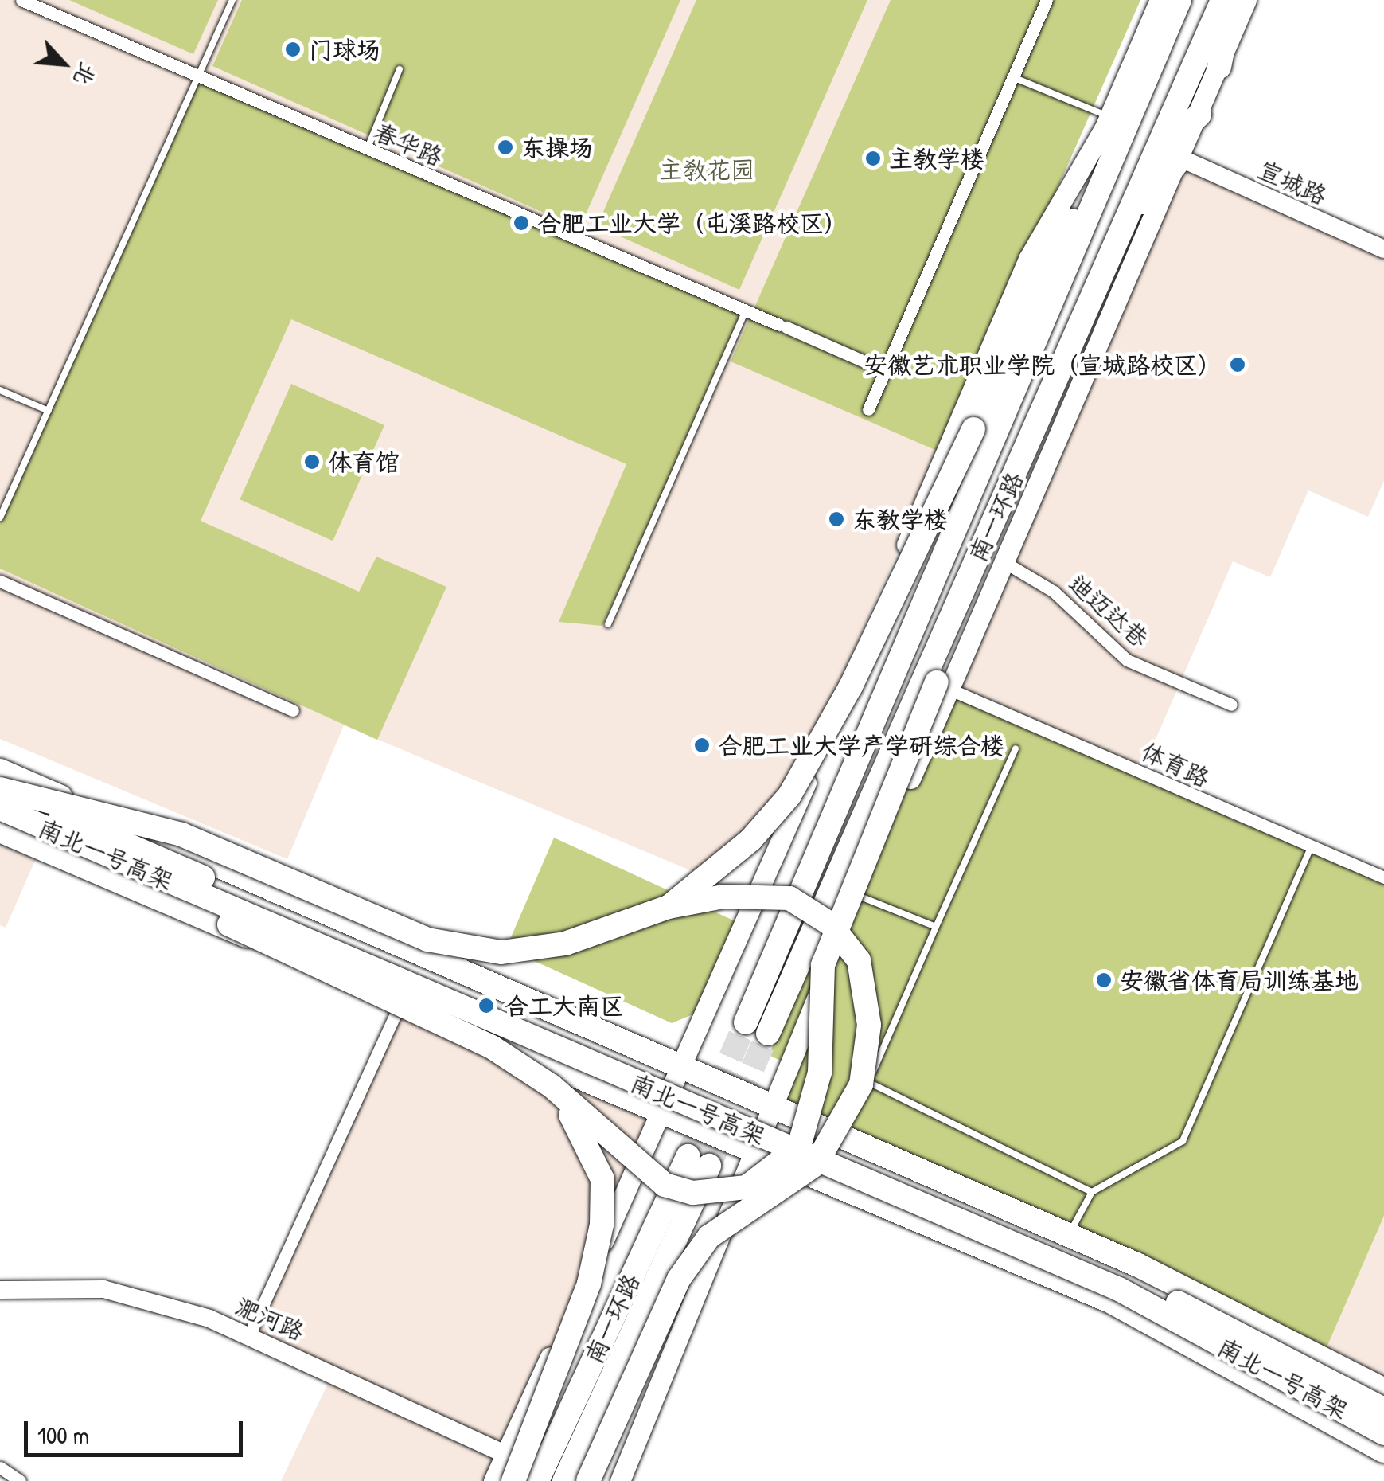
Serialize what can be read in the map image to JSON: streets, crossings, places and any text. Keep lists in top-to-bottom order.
{
  "streets": {
    "highway": ["南一环路", "南北一号高架"],
    "street": [
      "春华路",
      "宣城路",
      "迪迈达巷",
      "体育路",
      "淝河路"
    ]
  },
  "parks": ["主教花园"],
  "places": [
    "门球场",
    "东操场",
    "主教学楼",
    "合肥工业大学（屯溪路校区）",
    "安徽艺术职业学院（宣城路校区）",
    "体育馆",
    "东教学楼",
    "合肥工业大学产学研综合楼",
    "安徽省体育局训练基地",
    "合工大南区"
  ],
  "scale_bar": "100 m",
  "north": "bottom right"
}
